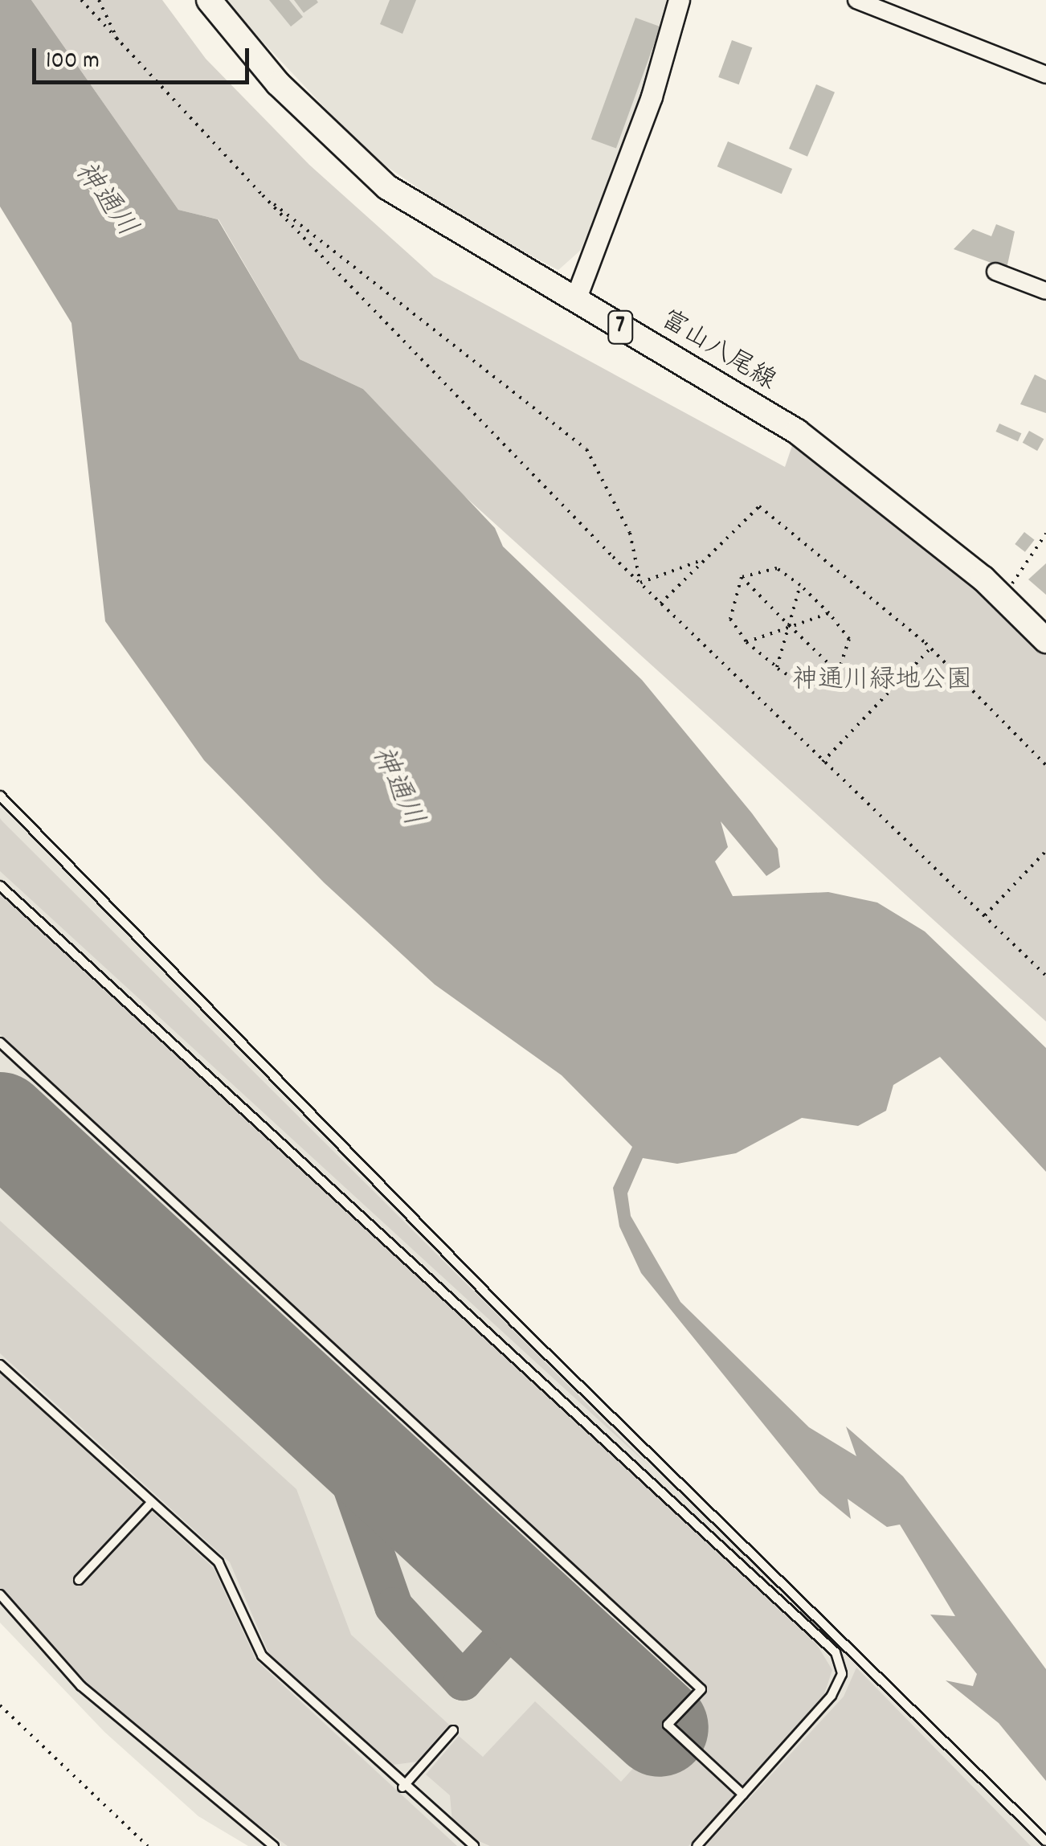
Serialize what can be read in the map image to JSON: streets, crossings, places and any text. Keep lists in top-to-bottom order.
{
  "streets": {
    "main road": ["7", "富山八尾線"]
  },
  "water": ["神通川"],
  "parks": ["神通川緑地公園"],
  "scale_bar": "100 m"
}
